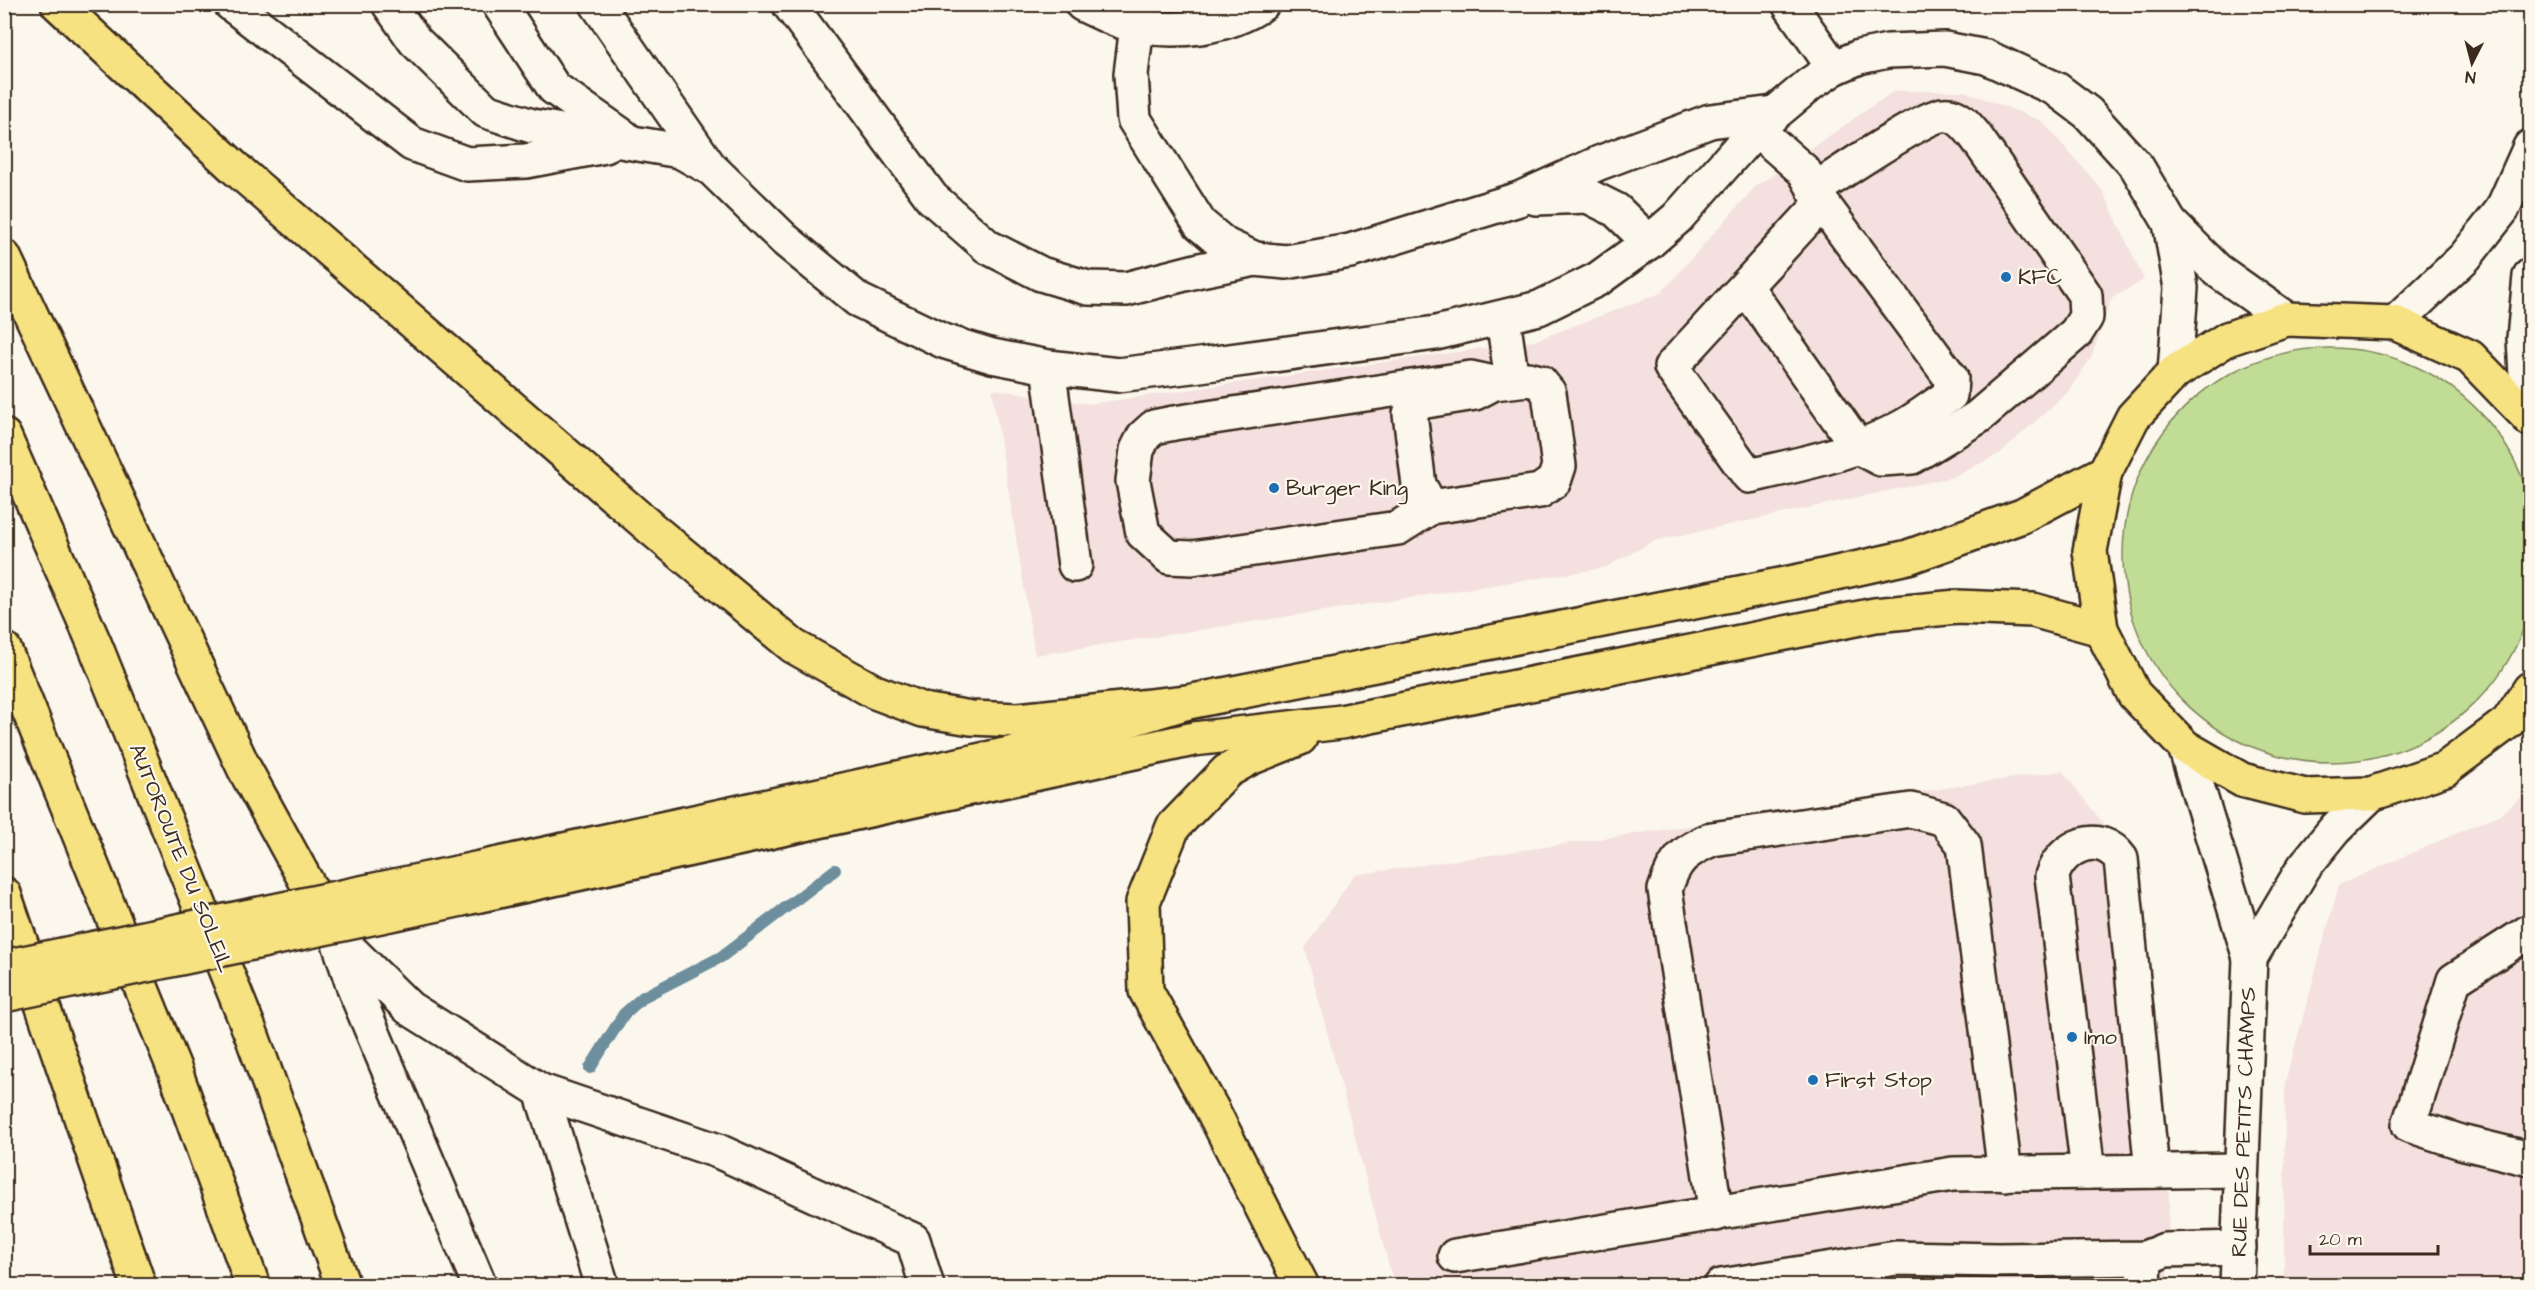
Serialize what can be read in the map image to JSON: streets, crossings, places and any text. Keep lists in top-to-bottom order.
{
  "streets": {
    "main road": ["AUTOROUTE DU SOLEIL"],
    "street": ["RUE DES PETITS CHAMPS"]
  },
  "places": [
    "KFC",
    "Burger King",
    "Imo",
    "First Stop"
  ],
  "scale_bar": "20 m",
  "north": "bottom"
}
